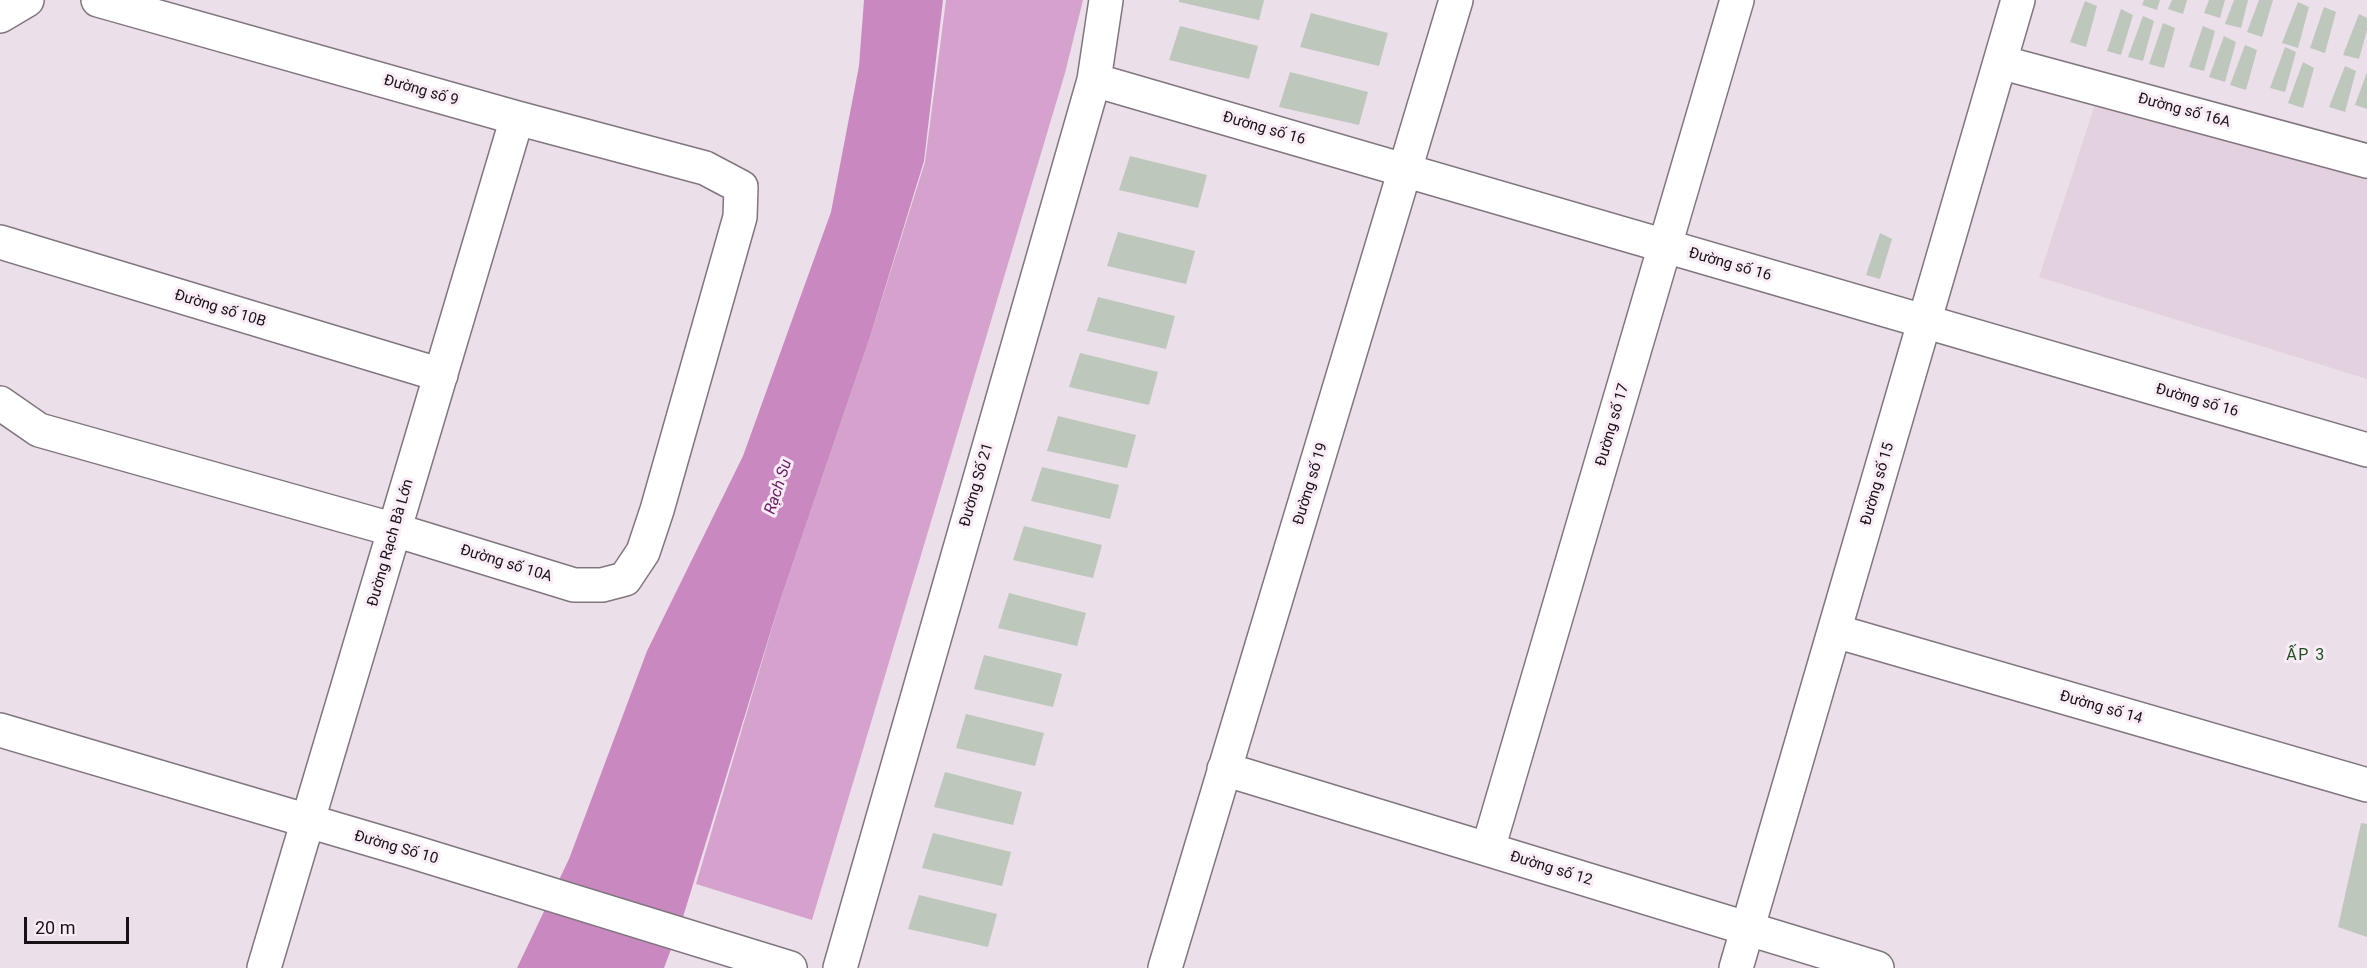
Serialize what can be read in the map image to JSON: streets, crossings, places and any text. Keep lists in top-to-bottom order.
{
  "streets": {
    "street": [
      "Đường số 9",
      "Đường số 16A",
      "Đường số 16",
      "Đường số 10B",
      "Đường số 17",
      "Đường số 19",
      "Đường số 15",
      "Đường Số 21",
      "Đường Rạch Bà Lớn",
      "Đường số 10A",
      "Đường số 14",
      "Đường Số 10",
      "Đường số 12"
    ]
  },
  "crossings": [
    ["Đường số 9", "Đường Rạch Bà Lớn"],
    ["Đường số 9", "Đường số 10A"],
    ["Đường số 16A", "Đường số 15"],
    ["Đường số 16", "Đường số 17"],
    ["Đường số 16", "Đường số 19"],
    ["Đường số 16", "Đường số 15"],
    ["Đường số 16", "Đường Số 21"],
    ["Đường số 10B", "Đường Rạch Bà Lớn"],
    ["Đường số 17", "Đường số 12"],
    ["Đường số 19", "Đường số 12"],
    ["Đường số 15", "Đường số 14"],
    ["Đường số 15", "Đường số 12"],
    ["Đường Rạch Bà Lớn", "Đường số 10A"],
    ["Đường Rạch Bà Lớn", "Đường Số 10"]
  ],
  "districts": ["ẤP 3"],
  "water": ["Rạch Su"],
  "scale_bar": "20 m"
}
